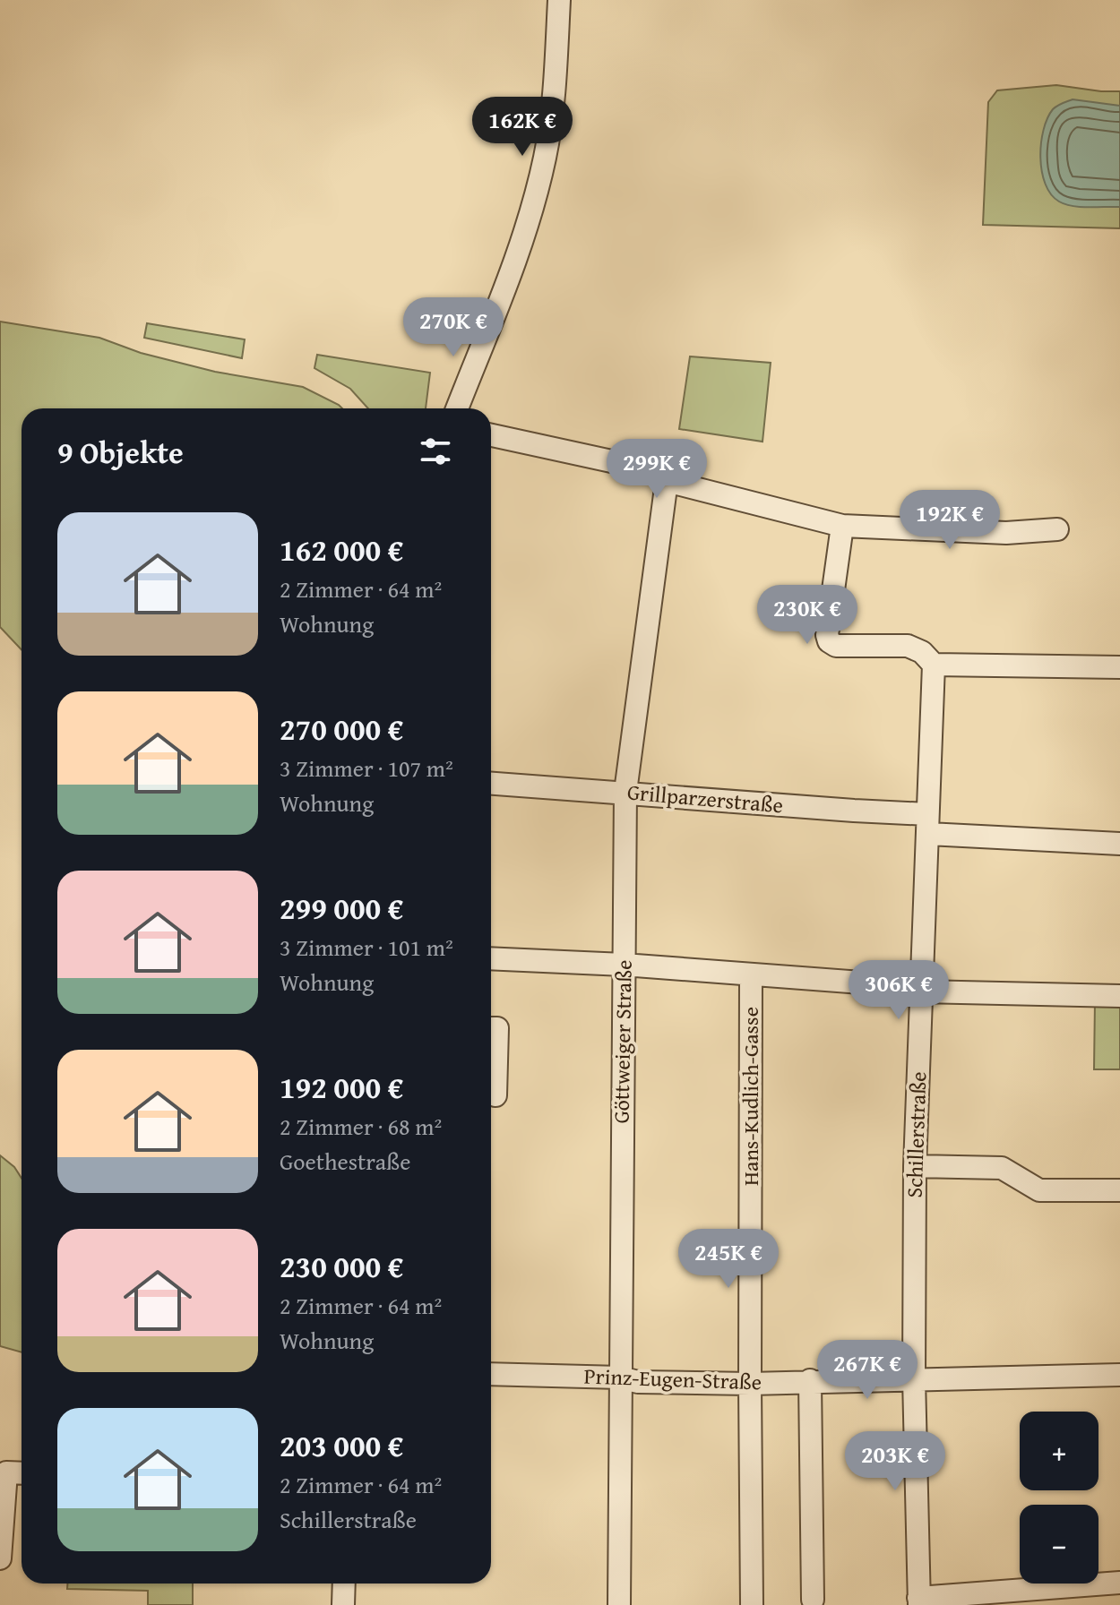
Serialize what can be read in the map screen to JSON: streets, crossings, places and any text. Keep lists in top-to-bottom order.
{
  "streets": {
    "street": [
      "Grillparzerstraße",
      "Göttweiger Straße",
      "Hans-Kudlich-Gasse",
      "Schillerstraße",
      "Prinz-Eugen-Straße"
    ]
  },
  "crossings": [
    ["Grillparzerstraße", "Göttweiger Straße"],
    ["Grillparzerstraße", "Schillerstraße"],
    ["Göttweiger Straße", "Prinz-Eugen-Straße"],
    ["Hans-Kudlich-Gasse", "Prinz-Eugen-Straße"],
    ["Schillerstraße", "Prinz-Eugen-Straße"]
  ],
  "page": {
    "price": [
      "162K €",
      "270K €",
      "299K €",
      "192K €",
      "230K €",
      "306K €",
      "245K €",
      "267K €",
      "203K €"
    ],
    "heading": "9 Objekte",
    "list": [
      {
        "name": "162 000 €",
        "note": "2 Zimmer · 64 m² · Wohnung"
      },
      {
        "name": "270 000 €",
        "note": "3 Zimmer · 107 m² · Wohnung"
      },
      {
        "name": "299 000 €",
        "note": "3 Zimmer · 101 m² · Wohnung"
      },
      {
        "name": "192 000 €",
        "note": "2 Zimmer · 68 m² · Goethestraße"
      },
      {
        "name": "230 000 €",
        "note": "2 Zimmer · 64 m² · Wohnung"
      },
      {
        "name": "203 000 €",
        "note": "2 Zimmer · 64 m² · Schillerstraße"
      }
    ],
    "map_buttons": ["+", "−"]
  }
}
